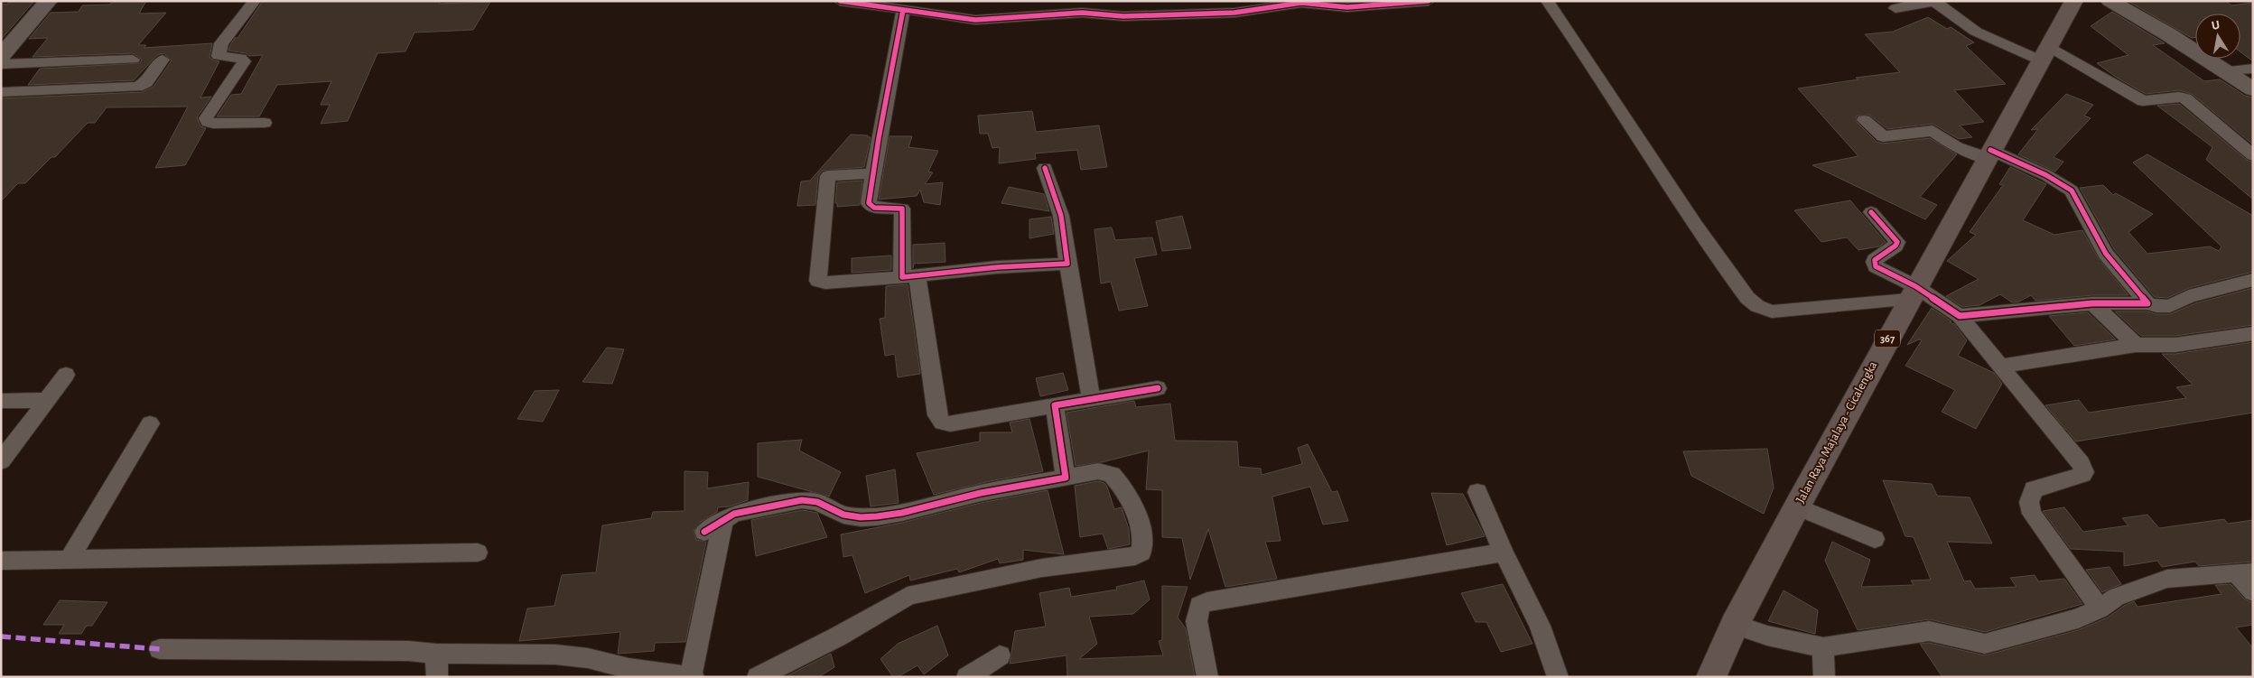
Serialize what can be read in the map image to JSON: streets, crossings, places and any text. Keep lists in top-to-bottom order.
{
  "streets": {
    "main road": ["367", "Jalan Raya Majalaya - Cicalengka"]
  },
  "north": "top"
}
